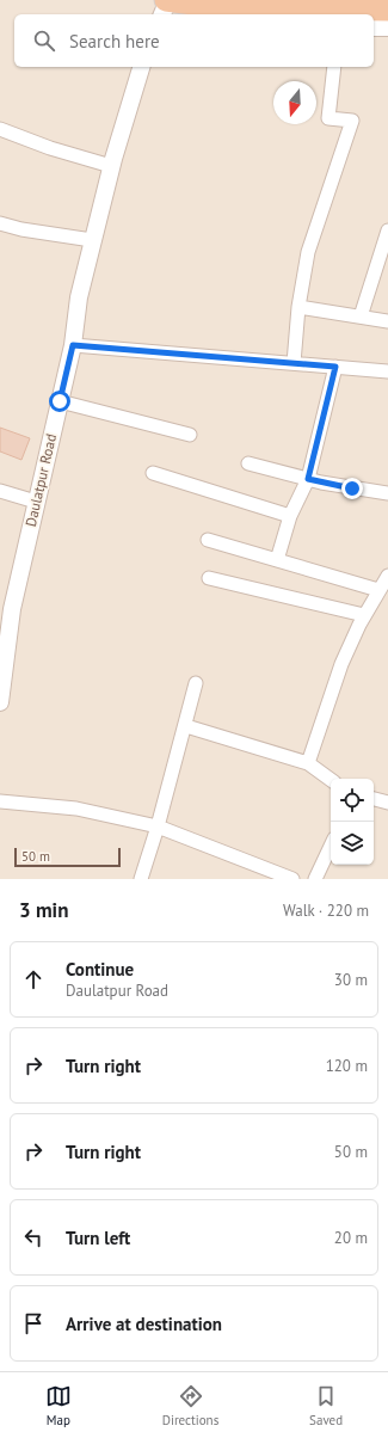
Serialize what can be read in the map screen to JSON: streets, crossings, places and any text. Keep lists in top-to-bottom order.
{
  "streets": {
    "street": ["Daulatpur Road"]
  },
  "scale_bar": "50 m",
  "north": "bottom",
  "page": {
    "search": "Search here",
    "scale": "50 m",
    "heading": ["3 min", "Walk · 220 m"],
    "list": [
      ["Continue", "Daulatpur Road", "30 m"],
      ["Turn right", "120 m"],
      ["Turn right", "50 m"],
      ["Turn left", "20 m"],
      "Arrive at destination"
    ],
    "nav": ["Map", "Directions", "Saved"]
  }
}
